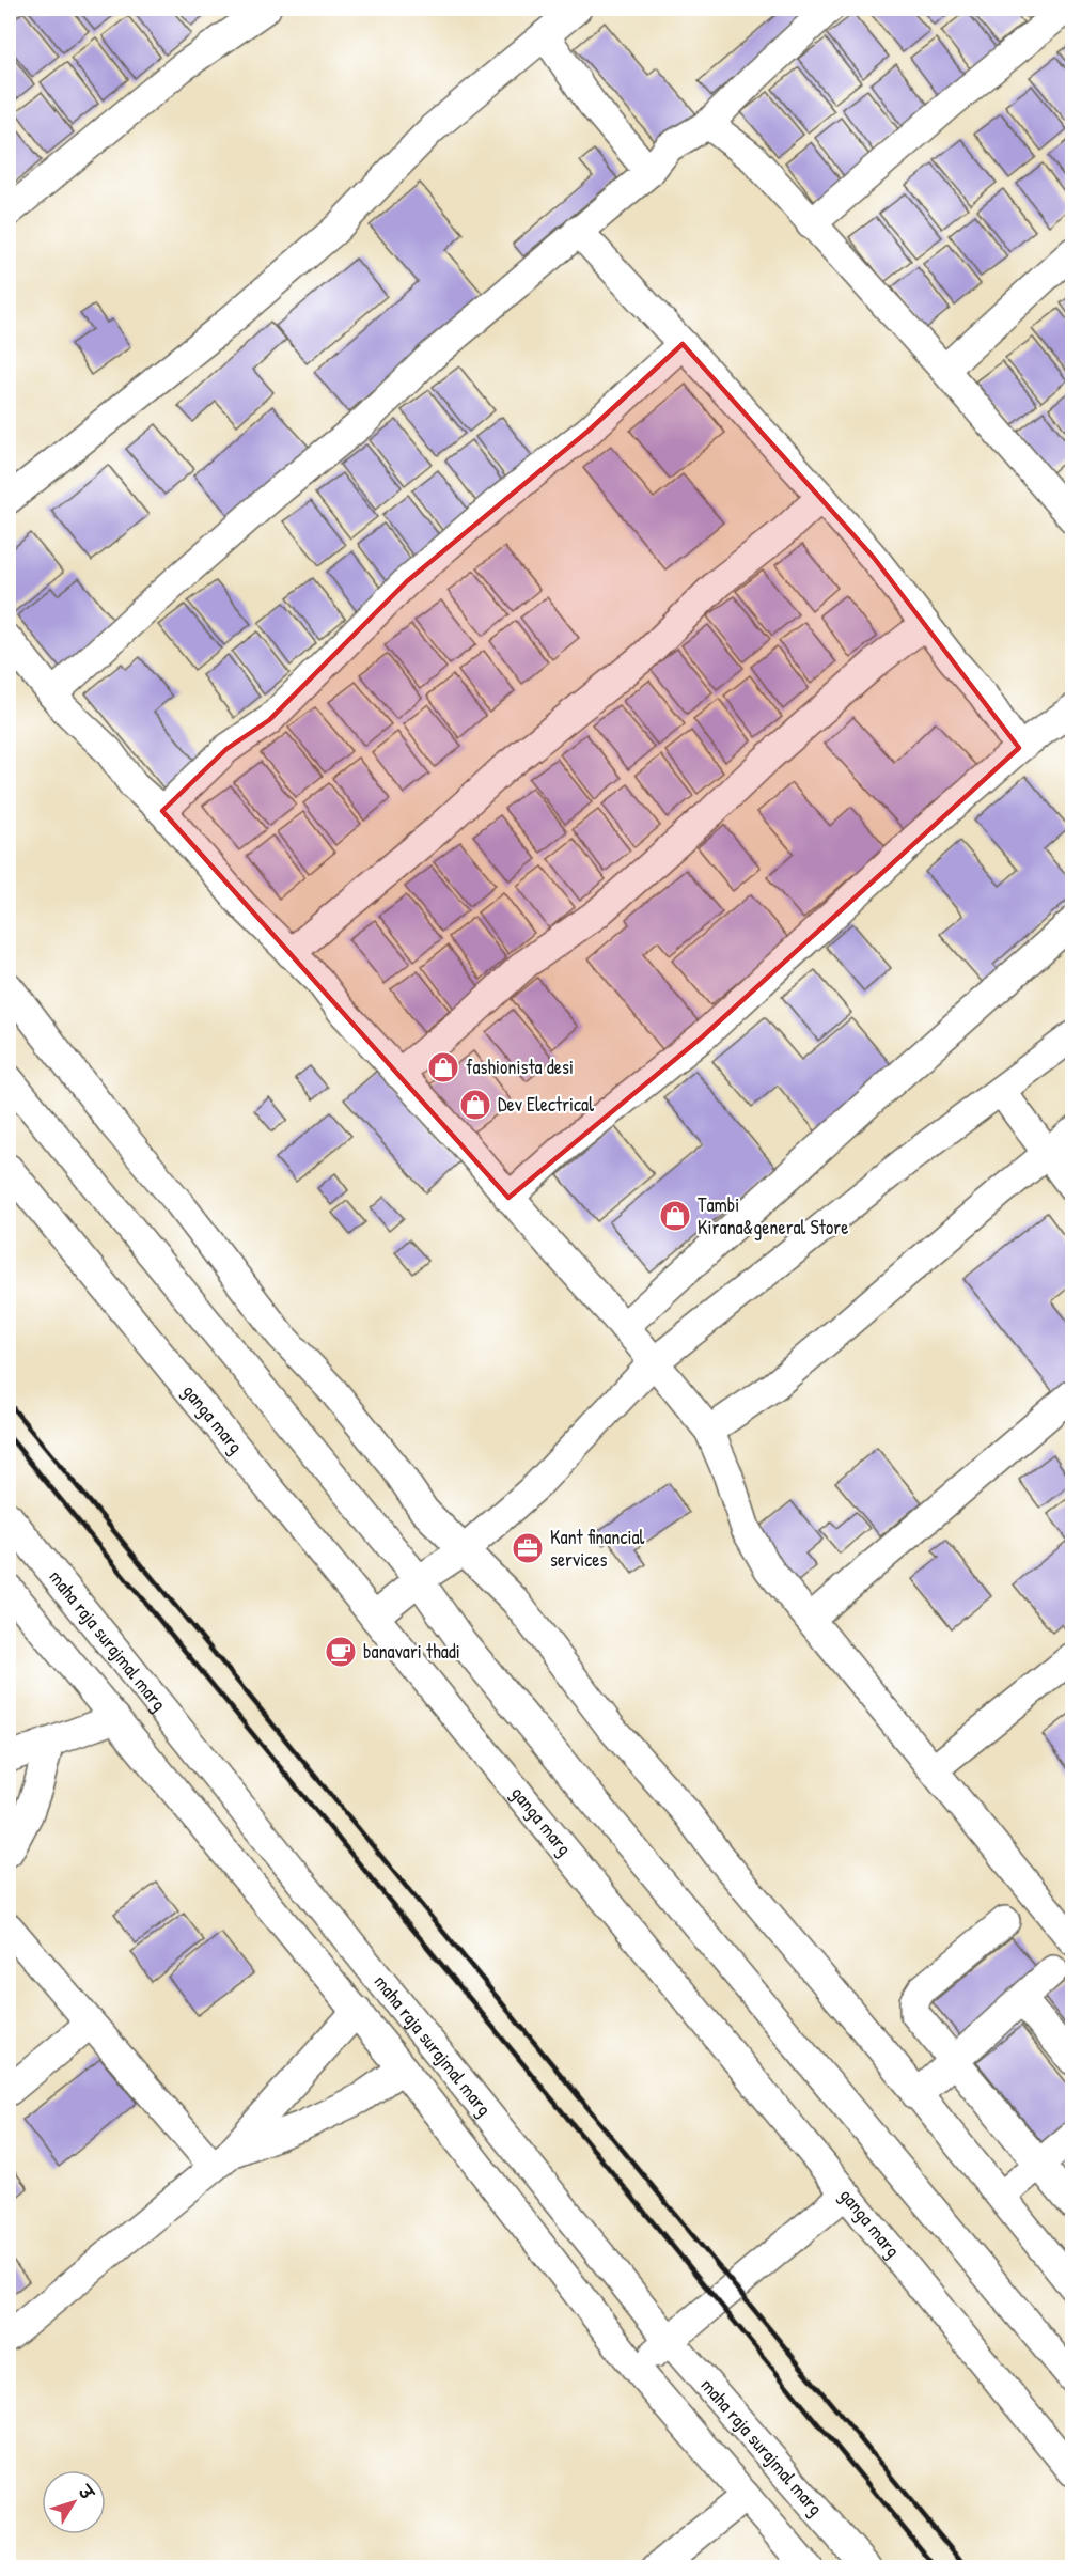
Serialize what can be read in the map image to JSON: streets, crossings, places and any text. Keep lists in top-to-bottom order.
{
  "streets": {
    "street": ["ganga marg", "maha raja surajmal marg"]
  },
  "places": {
    "shop": ["fashionista desi", "Dev Electrical", "Tambi Kirana&general Store"],
    "office": ["Kant financial services"],
    "cafe": ["banavari thadi"]
  },
  "north": "top right"
}
